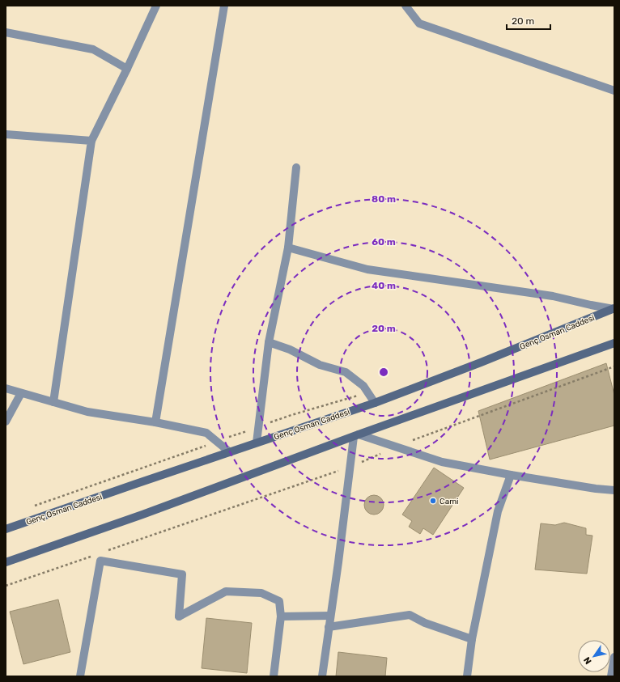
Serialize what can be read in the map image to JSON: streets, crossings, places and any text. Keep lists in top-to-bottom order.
{
  "streets": {
    "main road": ["Genç Osman Caddesi"]
  },
  "places": ["Cami"],
  "scale_bar": "20 m",
  "north": "bottom left",
  "rings": [
    "80 m",
    "60 m",
    "40 m",
    "20 m"
  ]
}
